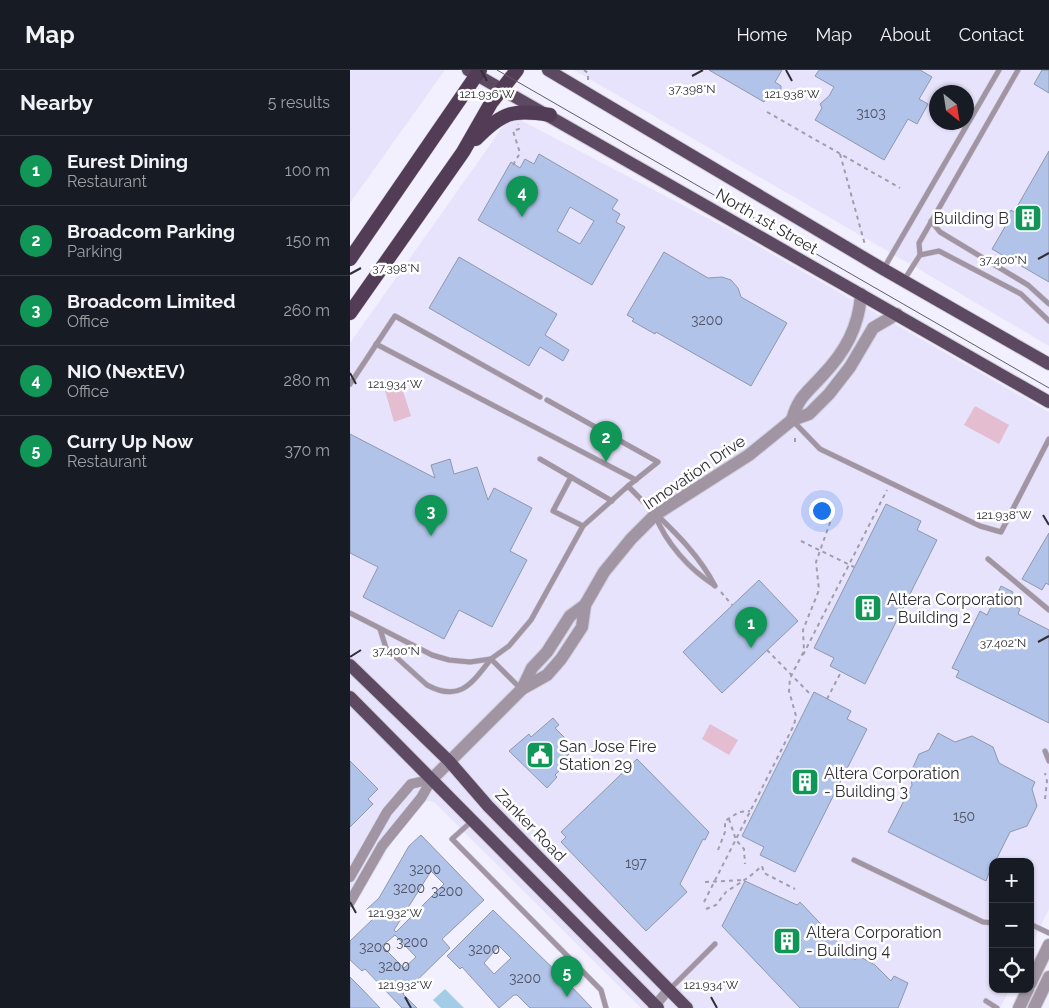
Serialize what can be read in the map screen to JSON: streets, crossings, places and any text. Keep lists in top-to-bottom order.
{
  "streets": {
    "main road": ["North 1st Street", "Zanker Road"],
    "street": ["Innovation Drive"]
  },
  "crossings": [
    ["North 1st Street", "Innovation Drive"],
    ["Innovation Drive", "Zanker Road"]
  ],
  "places": {
    "building": [
      "Building B",
      "Altera Corporation - Building 2",
      "Altera Corporation - Building 3",
      "Altera Corporation - Building 4"
    ],
    "public building": ["San Jose Fire Station 29"]
  },
  "house_numbers": [
    "3103",
    "3200",
    "150",
    "197",
    "3200",
    "3200",
    "3200",
    "3200",
    "3200",
    "3200",
    "3200",
    "3200"
  ],
  "north": "bottom right",
  "page": {
    "header": "Map",
    "nav": [
      "Home",
      "Map",
      "About",
      "Contact"
    ],
    "heading": ["Nearby", "5 results"],
    "list": [
      {
        "mark": "1",
        "name": "Eurest Dining",
        "note": "Restaurant",
        "value": "100 m"
      },
      {
        "mark": "2",
        "name": "Broadcom Parking",
        "note": "Parking",
        "value": "150 m"
      },
      {
        "mark": "3",
        "name": "Broadcom Limited",
        "note": "Office",
        "value": "260 m"
      },
      {
        "mark": "4",
        "name": "NIO (NextEV)",
        "note": "Office",
        "value": "280 m"
      },
      {
        "mark": "5",
        "name": "Curry Up Now",
        "note": "Restaurant",
        "value": "370 m"
      }
    ],
    "pins": [
      "4",
      "2",
      "3",
      "1",
      "5"
    ],
    "map_buttons": ["+", "−"]
  },
  "coordinates": [
    "37.398°N",
    "121.936°W",
    "121.938°W",
    "37.400°N",
    "121.934°W",
    "37.402°N",
    "121.932°W"
  ]
}
